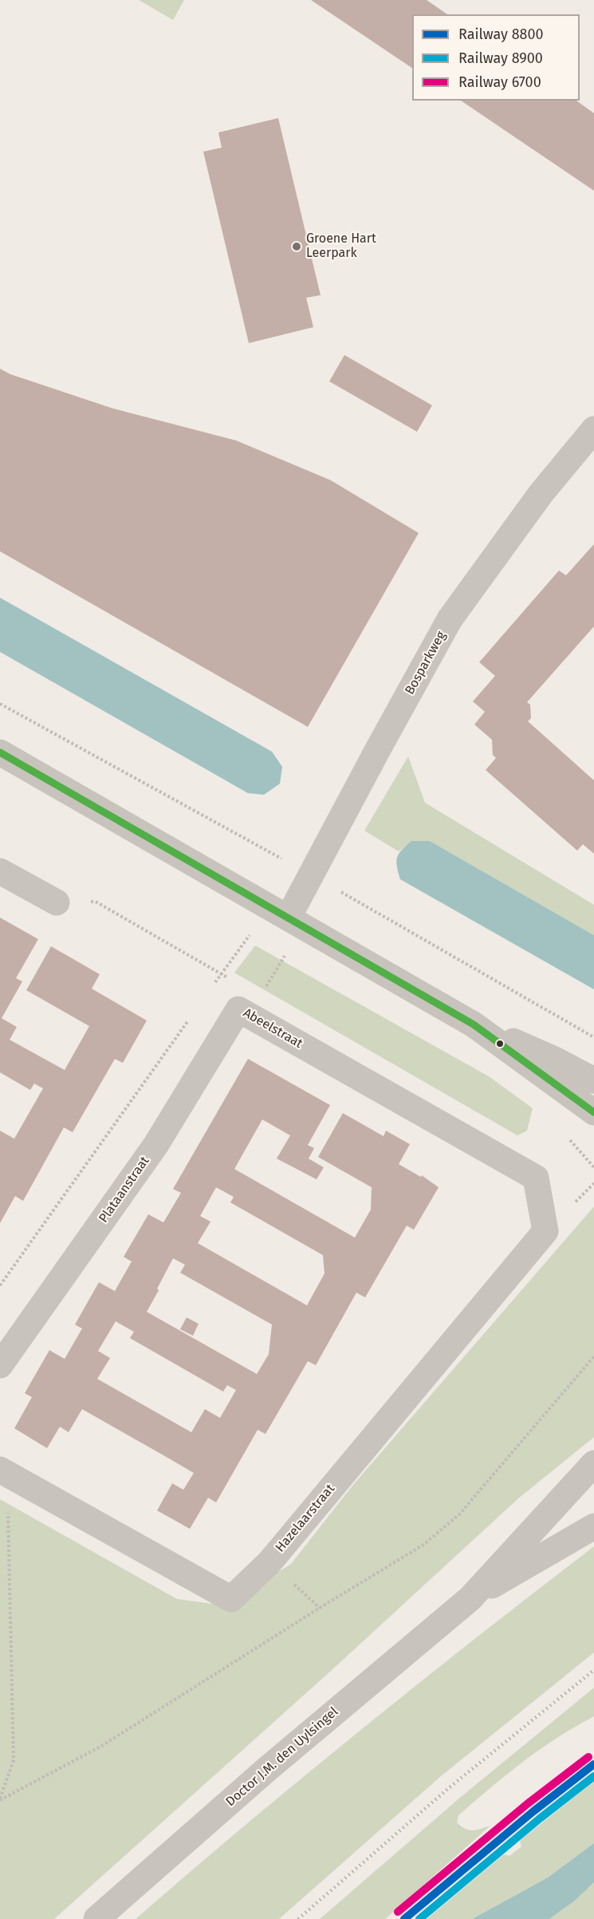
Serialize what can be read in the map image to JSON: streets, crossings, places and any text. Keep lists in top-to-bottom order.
{
  "streets": {
    "street": [
      "Bosparkweg",
      "Abeelstraat",
      "Plataanstraat",
      "Hazelaarstraat",
      "Doctor J.M. den Uylsingel"
    ]
  },
  "crossings": [
    ["Abeelstraat", "Plataanstraat"],
    ["Abeelstraat", "Hazelaarstraat"]
  ],
  "places": ["Groene Hart Leerpark"],
  "lines": ["rail line 6700", "rail line 8800", "rail line 8900"],
  "legend": ["Railway 8800", "Railway 8900", "Railway 6700"]
}
